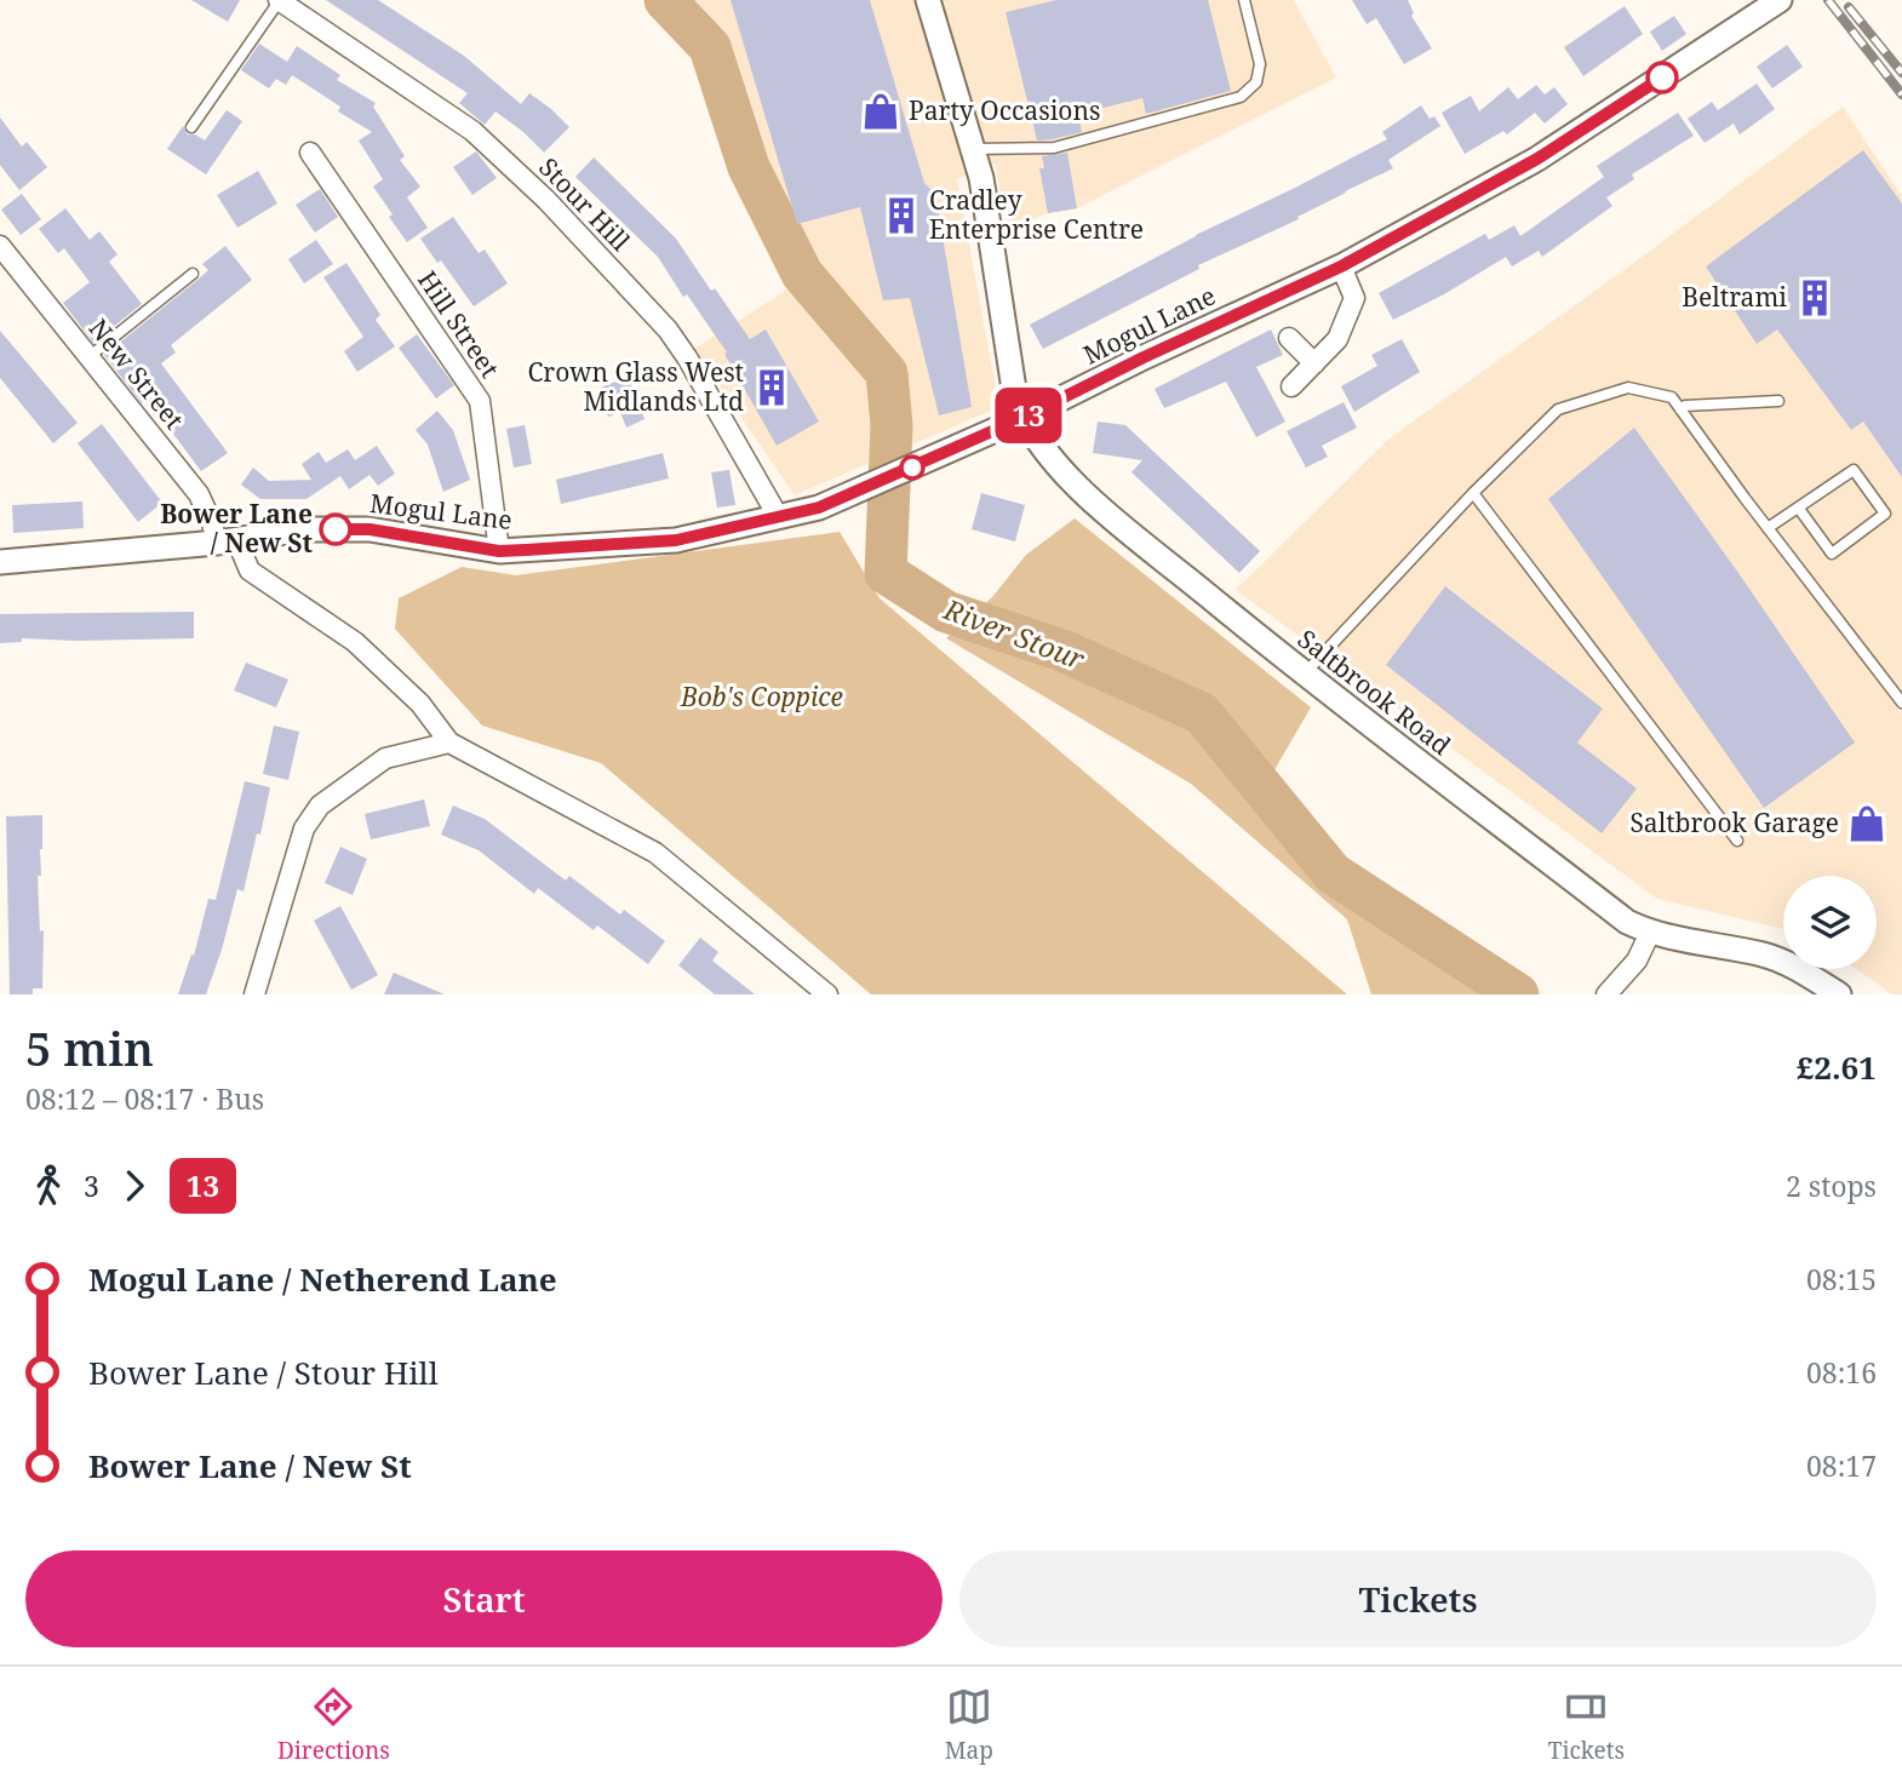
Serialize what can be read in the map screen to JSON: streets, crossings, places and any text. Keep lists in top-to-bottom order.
{
  "streets": {
    "street": [
      "Stour Hill",
      "Hill Street",
      "Mogul Lane",
      "New Street",
      "Saltbrook Road"
    ]
  },
  "crossings": [
    ["Stour Hill", "Mogul Lane"],
    ["Hill Street", "Mogul Lane"],
    ["Mogul Lane", "New Street"],
    ["Mogul Lane", "Saltbrook Road"]
  ],
  "water": ["River Stour"],
  "parks": ["Bob's Coppice"],
  "places": {
    "shop": ["Party Occasions", "Saltbrook Garage"],
    "building": ["Cradley Enterprise Centre", "Beltrami", "Crown Glass West Midlands Ltd"],
    "other": ["Bower Lane / New St"]
  },
  "lines": ["bus line 13"],
  "page": {
    "on_map": "13",
    "heading": ["5 min", "08:12 – 08:17 · Bus", "£2.61"],
    "legs": ["3", "13", "2 stops"],
    "list": [
      {
        "name": "Mogul Lane / Netherend Lane",
        "value": "08:15"
      },
      {
        "name": "Bower Lane / Stour Hill",
        "value": "08:16"
      },
      {
        "name": "Bower Lane / New St",
        "value": "08:17"
      }
    ],
    "buttons": ["Start", "Tickets"],
    "tabs": ["Directions", "Map", "Tickets"]
  }
}
